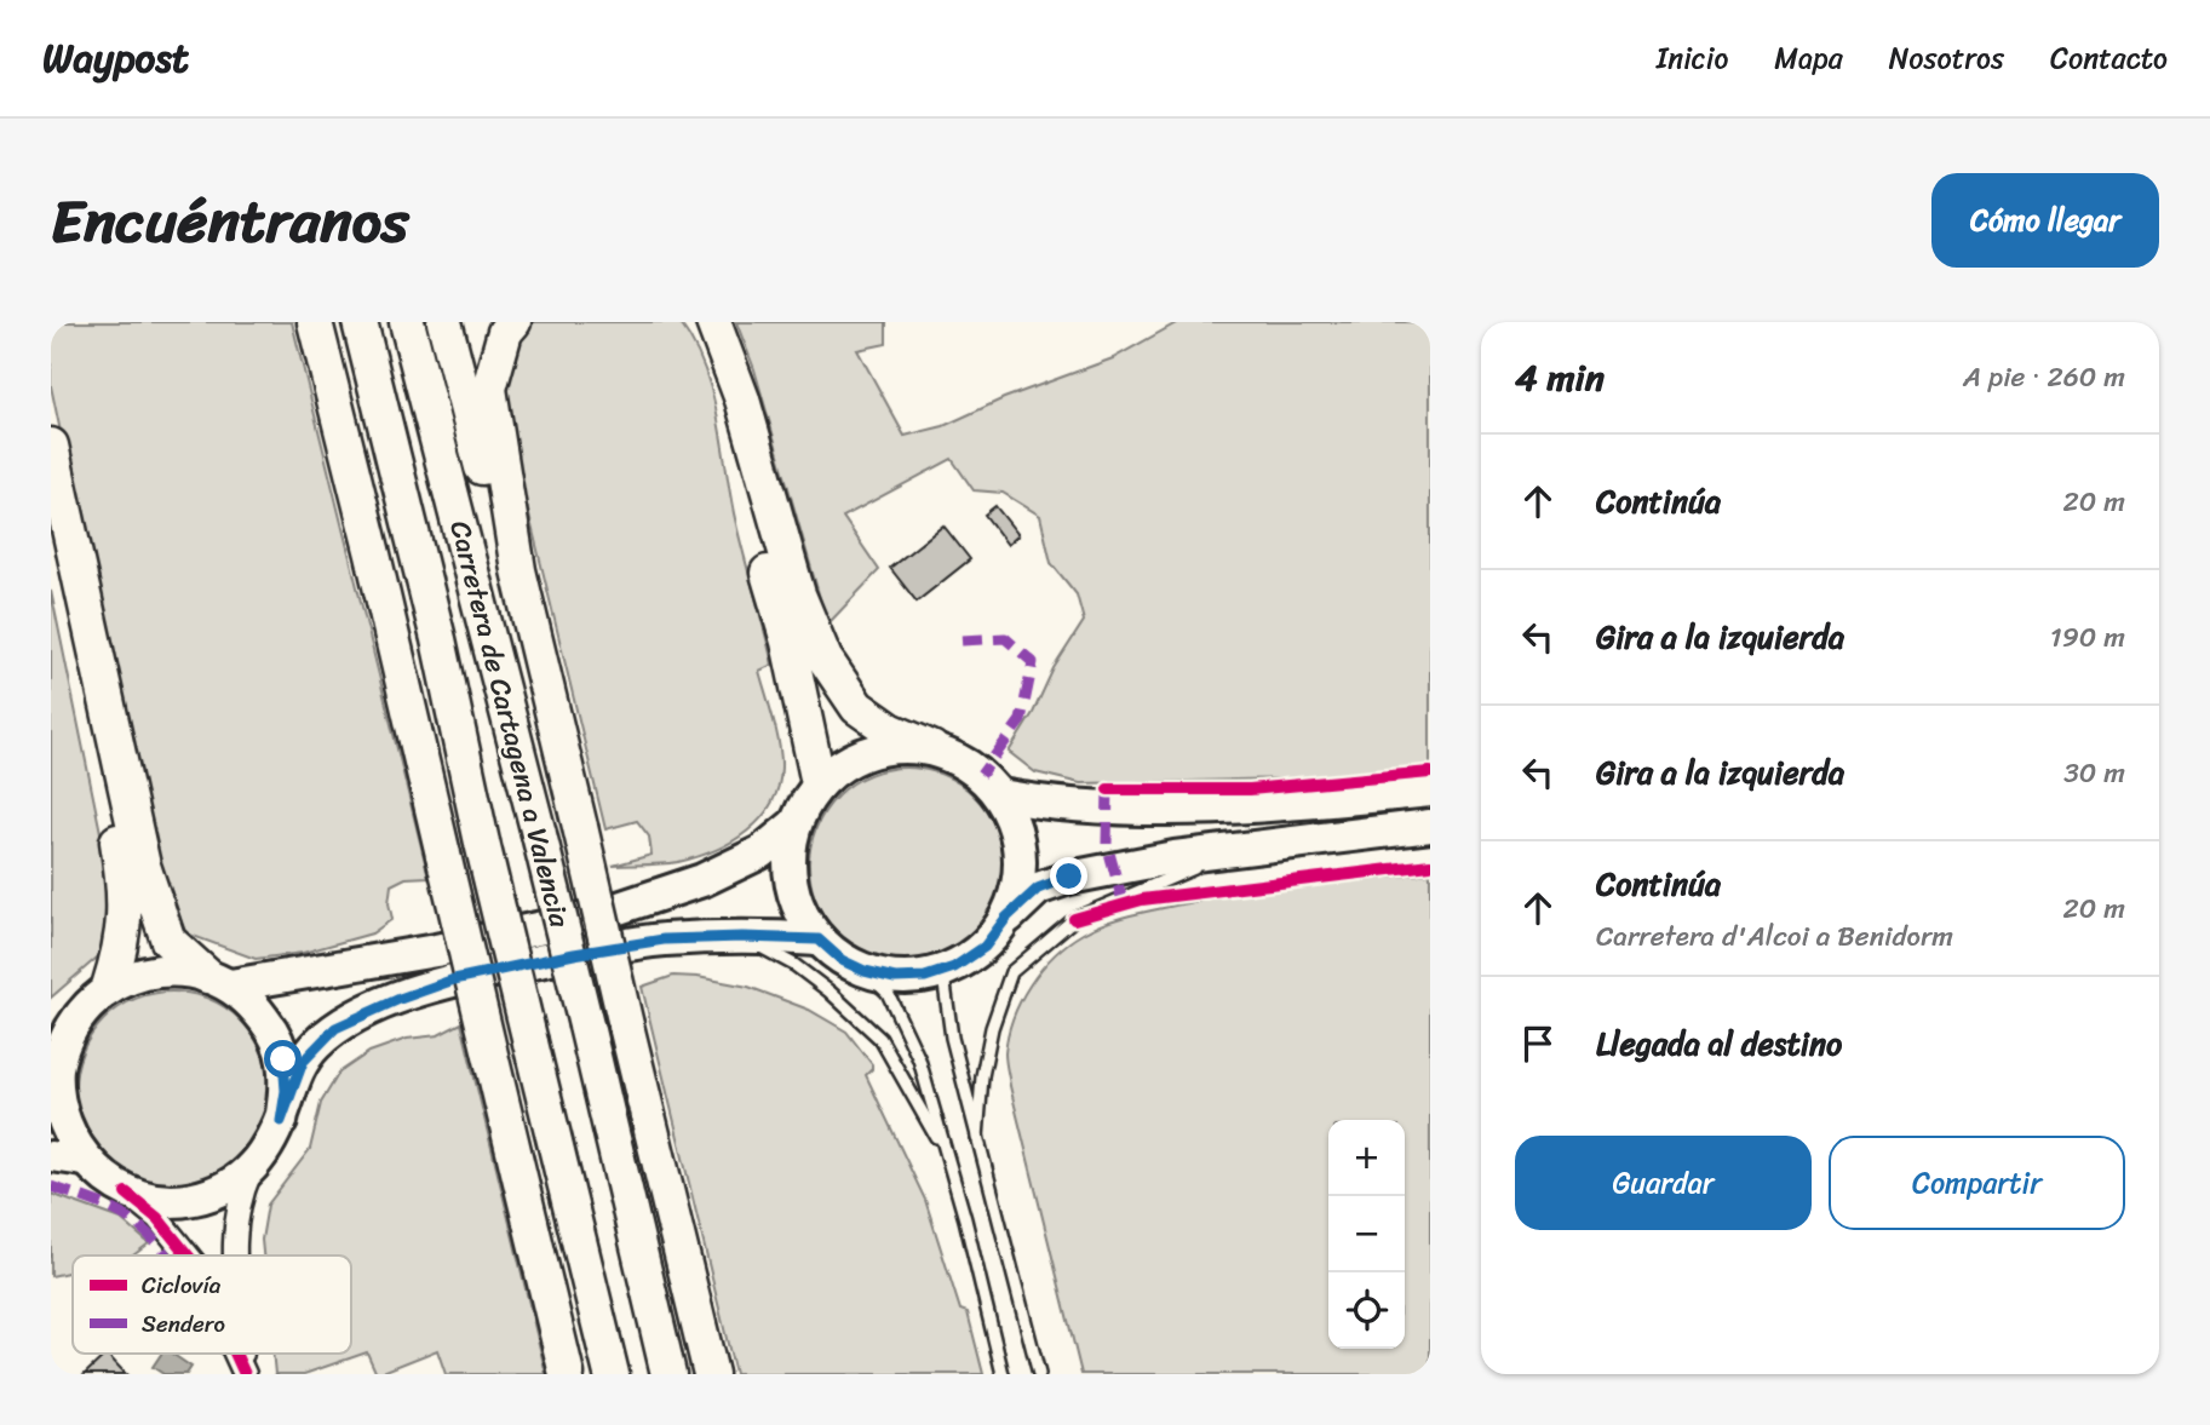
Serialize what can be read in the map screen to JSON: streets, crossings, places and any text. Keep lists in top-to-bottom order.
{
  "streets": {
    "highway": ["Carretera de Cartagena a Valencia"]
  },
  "legend": ["Ciclovía", "Sendero"],
  "page": {
    "header": "Waypost",
    "nav": [
      "Inicio",
      "Mapa",
      "Nosotros",
      "Contacto"
    ],
    "title": "Encuéntranos",
    "buttons": [
      "Cómo llegar",
      ["Guardar", "Compartir"]
    ],
    "heading": ["4 min", "A pie · 260 m"],
    "list": [
      ["Continúa", "20 m"],
      ["Gira a la izquierda", "190 m"],
      ["Gira a la izquierda", "30 m"],
      ["Continúa", "Carretera d'Alcoi a Benidorm", "20 m"],
      "Llegada al destino"
    ],
    "map_buttons": ["+", "−"]
  }
}
